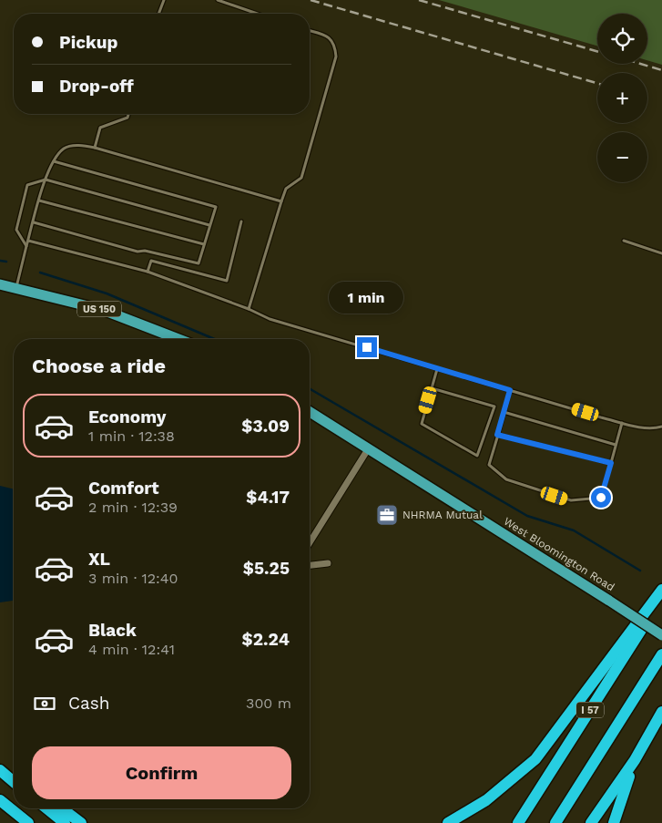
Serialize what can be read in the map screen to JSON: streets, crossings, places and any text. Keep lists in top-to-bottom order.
{
  "streets": {
    "highway": ["I 57"],
    "main road": ["US 150", "West Bloomington Road"]
  },
  "places": {
    "office": ["NHRMA Mutual"]
  },
  "page": {
    "map_buttons": ["+", "−"],
    "banner": ["Pickup", "Drop-off"],
    "bubble": "1 min",
    "heading": "Choose a ride",
    "list": [
      {
        "name": "Economy",
        "note": "1 min · 12:38",
        "value": "$3.09"
      },
      {
        "name": "Comfort",
        "note": "2 min · 12:39",
        "value": "$4.17"
      },
      {
        "name": "XL",
        "note": "3 min · 12:40",
        "value": "$5.25"
      },
      {
        "name": "Black",
        "note": "4 min · 12:41",
        "value": "$2.24"
      }
    ],
    "pay": ["Cash", "300 m"],
    "buttons": "Confirm"
  }
}
